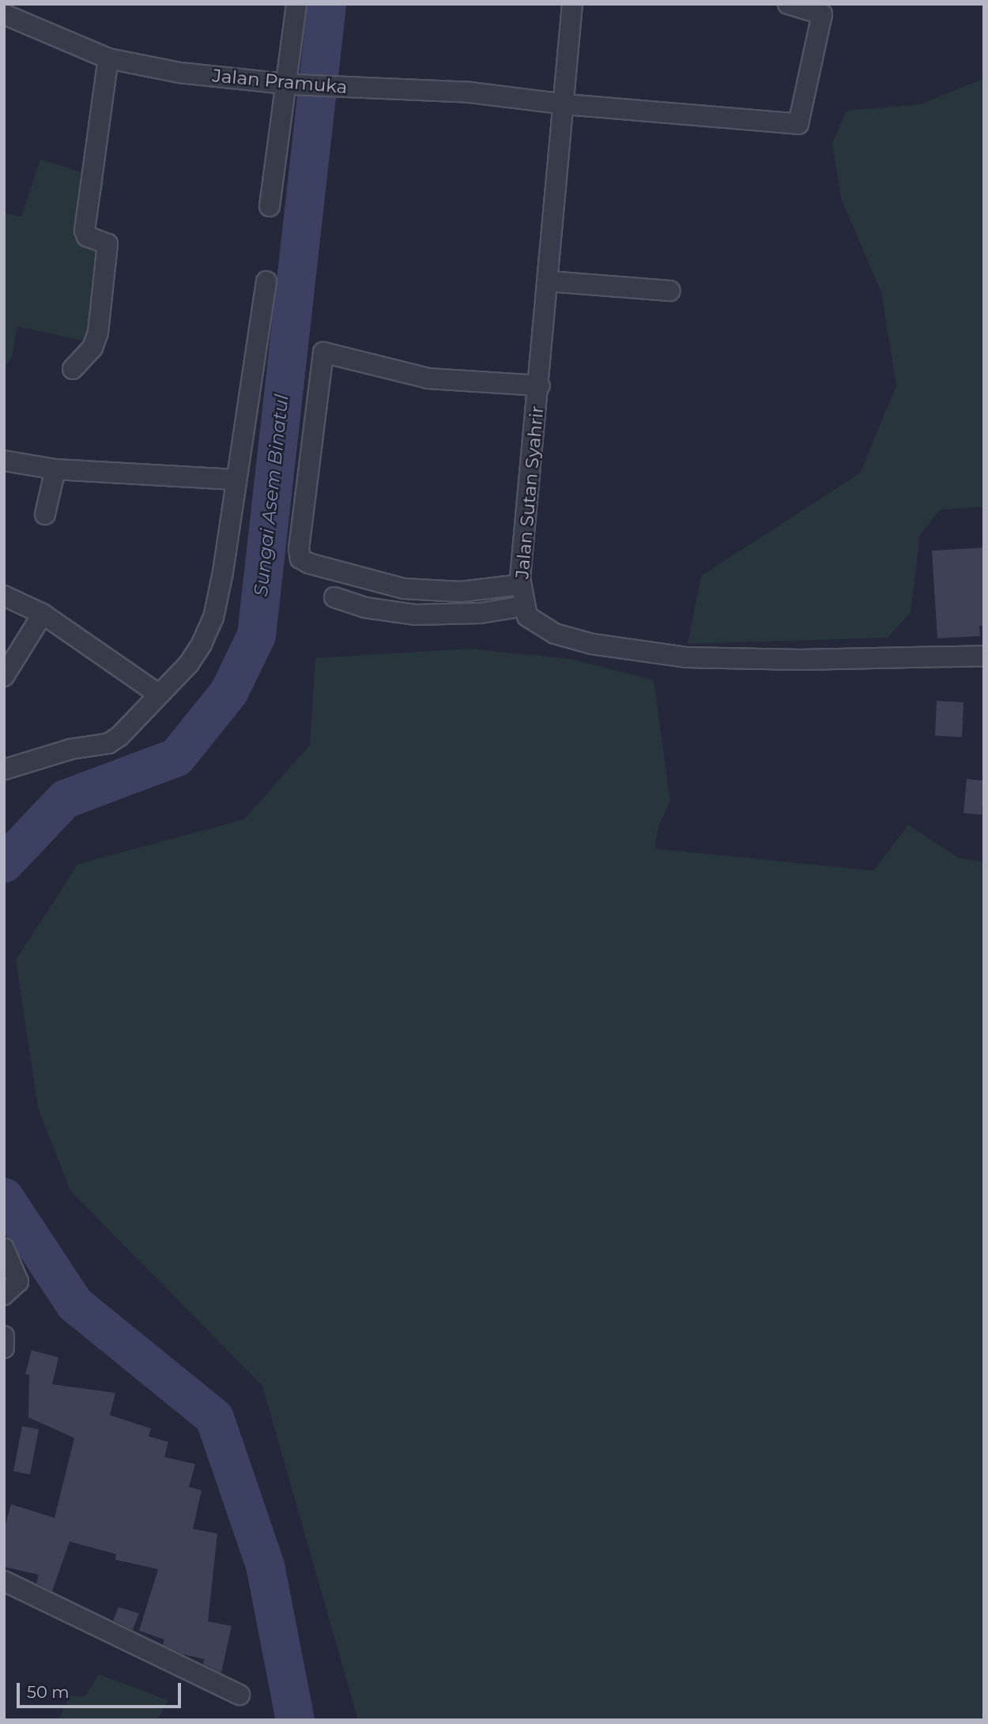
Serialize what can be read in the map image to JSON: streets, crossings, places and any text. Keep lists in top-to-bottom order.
{
  "streets": {
    "street": ["Jalan Pramuka", "Jalan Sutan Syahrir"]
  },
  "crossings": [
    ["Jalan Pramuka", "Jalan Sutan Syahrir"]
  ],
  "water": ["Sungai Asem Binatul"],
  "scale_bar": "50 m"
}
